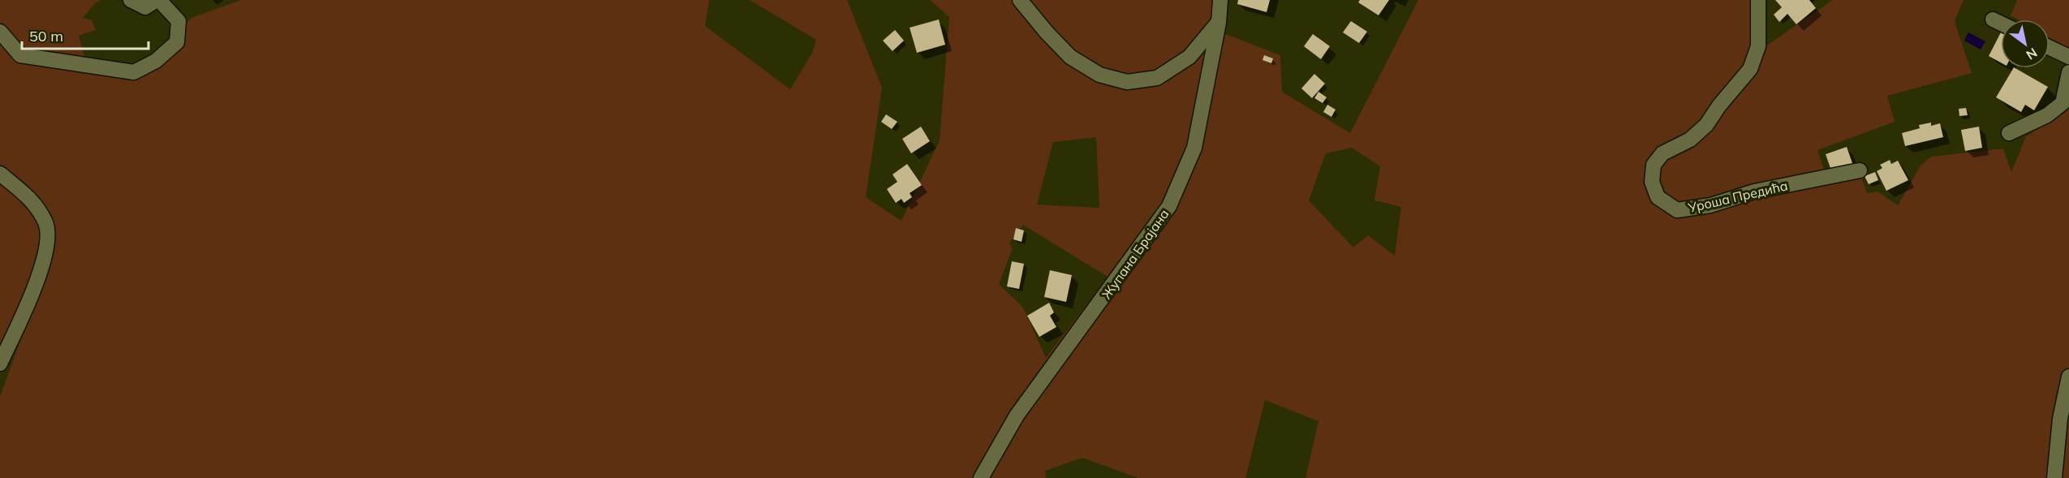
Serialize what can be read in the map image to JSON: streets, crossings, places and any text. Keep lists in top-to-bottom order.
{
  "streets": {
    "street": ["Уроша Предића", "Жупана Брајана"]
  },
  "scale_bar": "50 m",
  "north": "bottom right"
}
